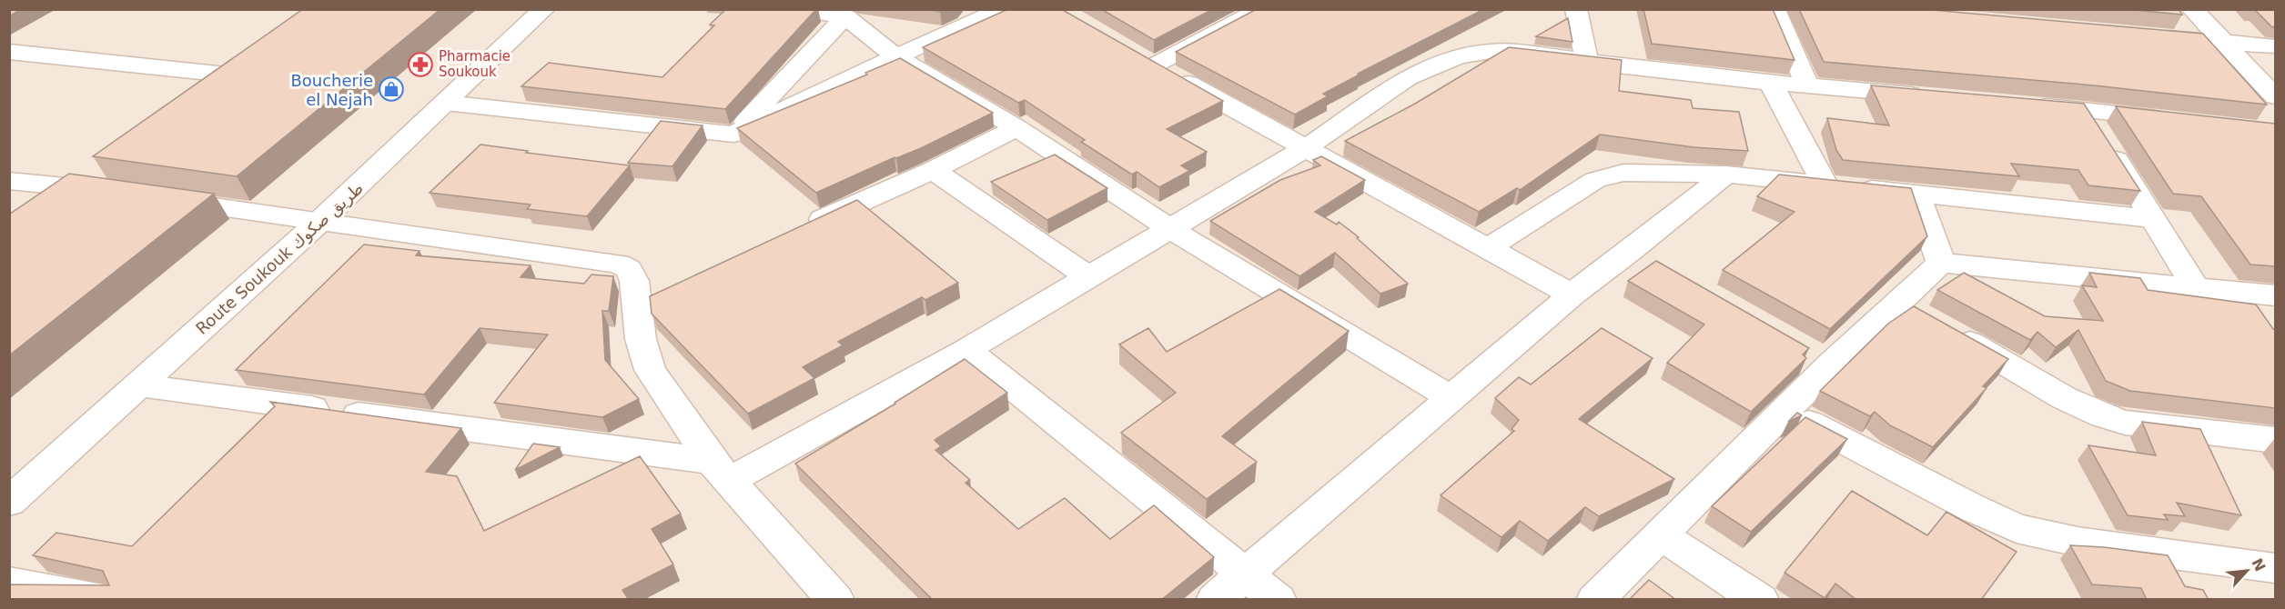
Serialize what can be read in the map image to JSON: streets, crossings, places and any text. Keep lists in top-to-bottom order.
{
  "streets": {
    "street": ["Route Soukouk طريق صكوك"]
  },
  "places": {
    "pharmacy": ["Pharmacie Soukouk"],
    "shop": ["Boucherie el Nejah"]
  },
  "north": "top right"
}
